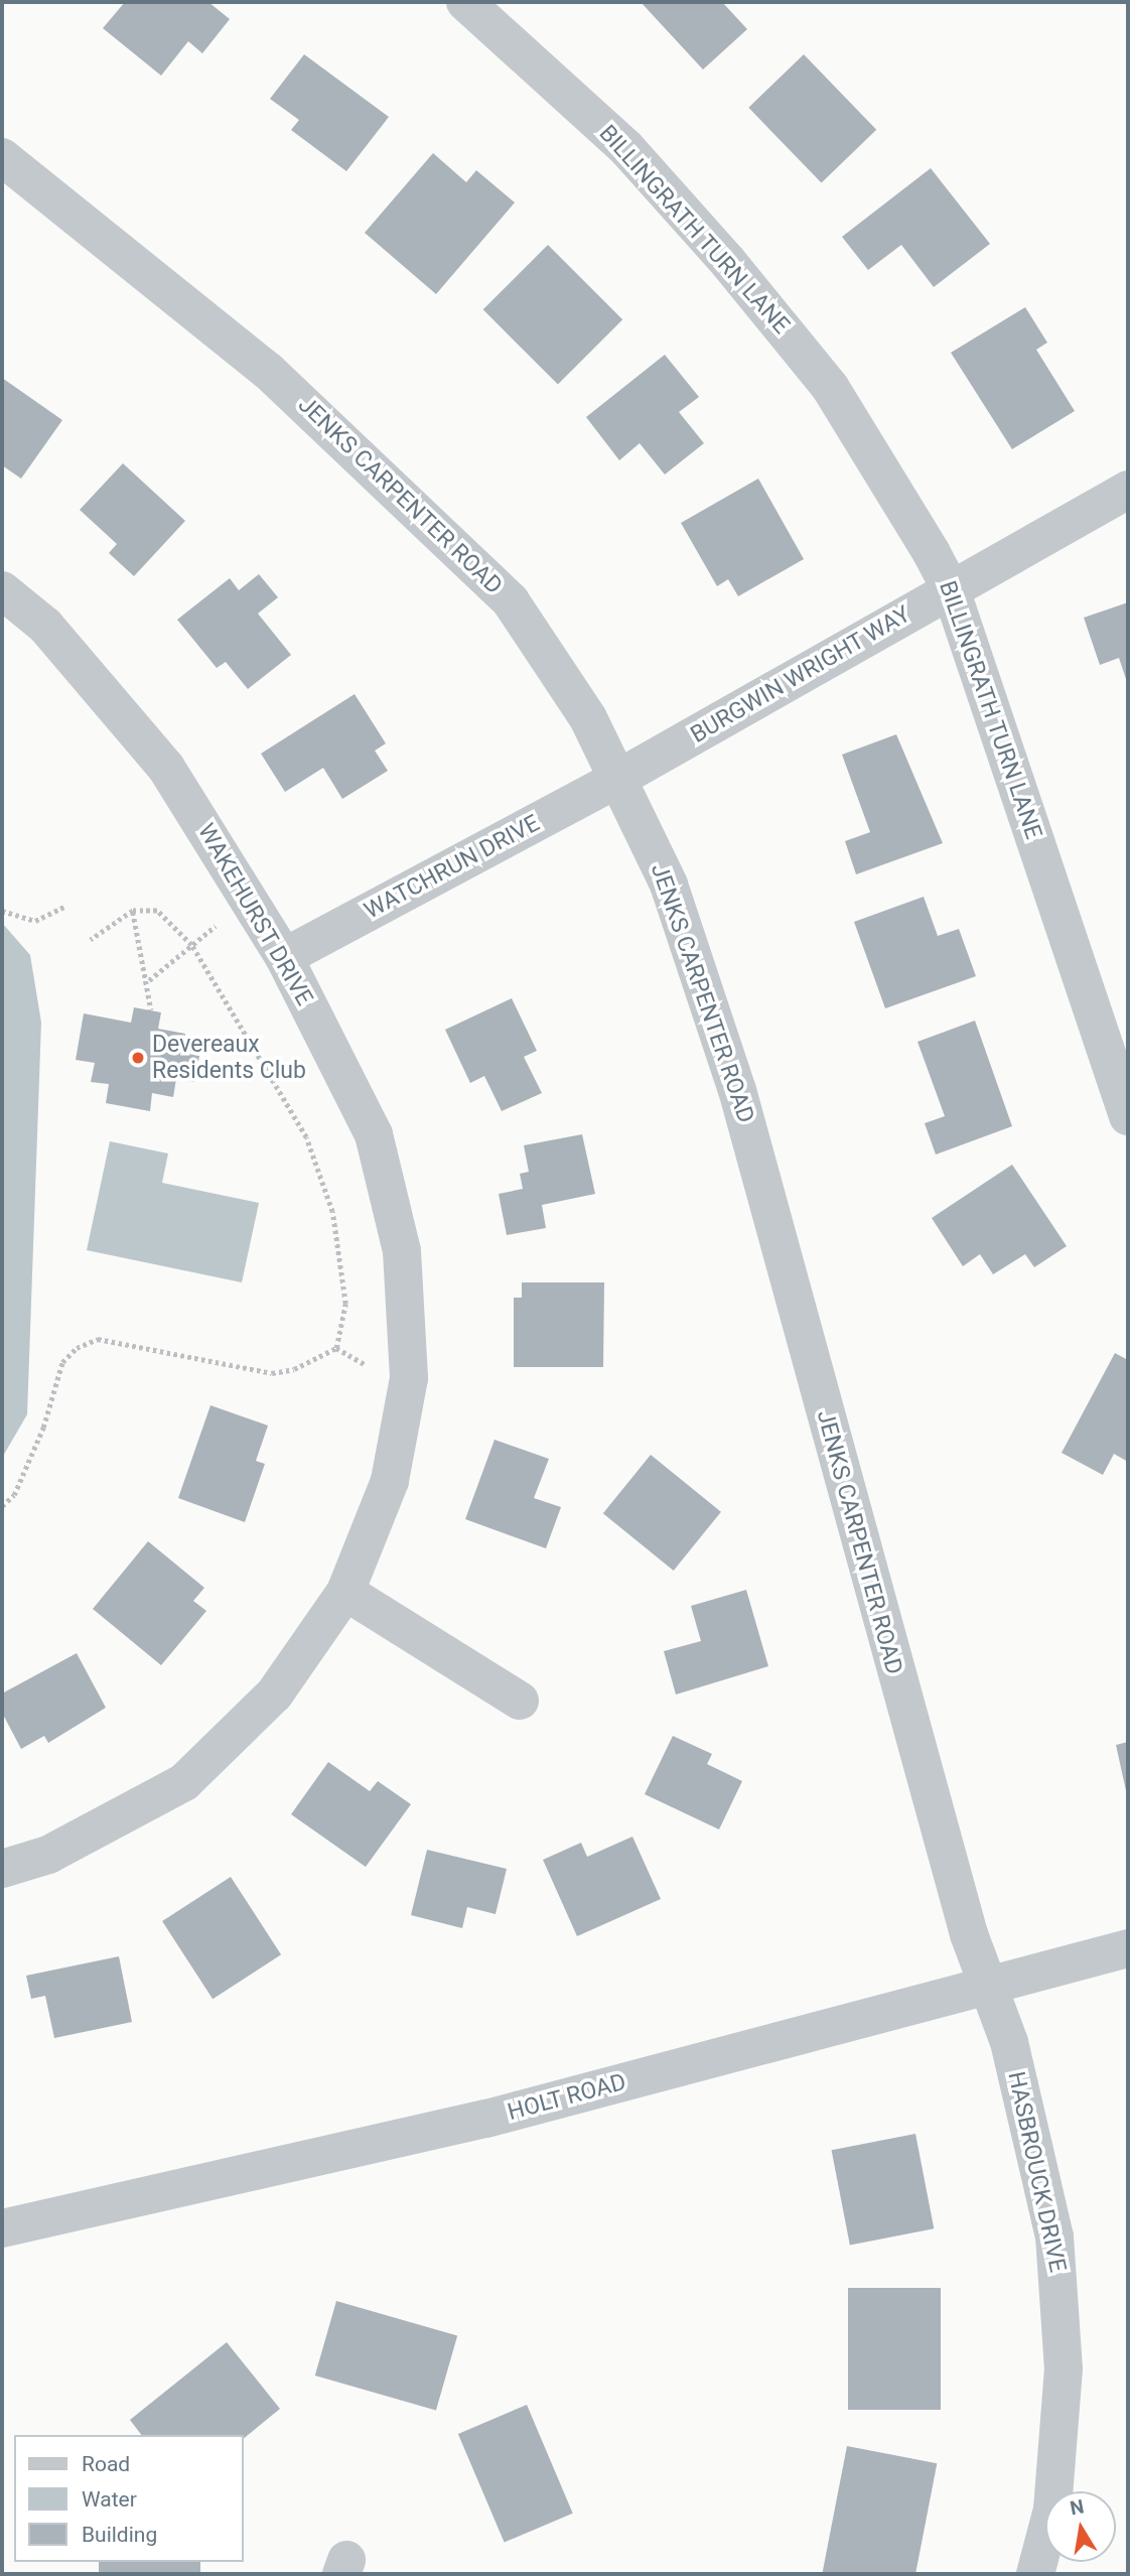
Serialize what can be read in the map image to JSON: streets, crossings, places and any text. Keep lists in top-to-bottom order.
{
  "streets": {
    "street": [
      "BILLINGRATH TURN LANE",
      "JENKS CARPENTER ROAD",
      "BURGWIN WRIGHT WAY",
      "WATCHRUN DRIVE",
      "WAKEHURST DRIVE",
      "HOLT ROAD",
      "HASBROUCK DRIVE"
    ]
  },
  "crossings": [
    ["BILLINGRATH TURN LANE", "BURGWIN WRIGHT WAY"],
    ["JENKS CARPENTER ROAD", "BURGWIN WRIGHT WAY"],
    ["JENKS CARPENTER ROAD", "WATCHRUN DRIVE"],
    ["JENKS CARPENTER ROAD", "HOLT ROAD"],
    ["JENKS CARPENTER ROAD", "HASBROUCK DRIVE"],
    ["BURGWIN WRIGHT WAY", "WATCHRUN DRIVE"],
    ["WATCHRUN DRIVE", "WAKEHURST DRIVE"],
    ["HOLT ROAD", "HASBROUCK DRIVE"]
  ],
  "places": ["Devereaux Residents Club"],
  "legend": ["Road", "Water", "Building"],
  "north": "top"
}
